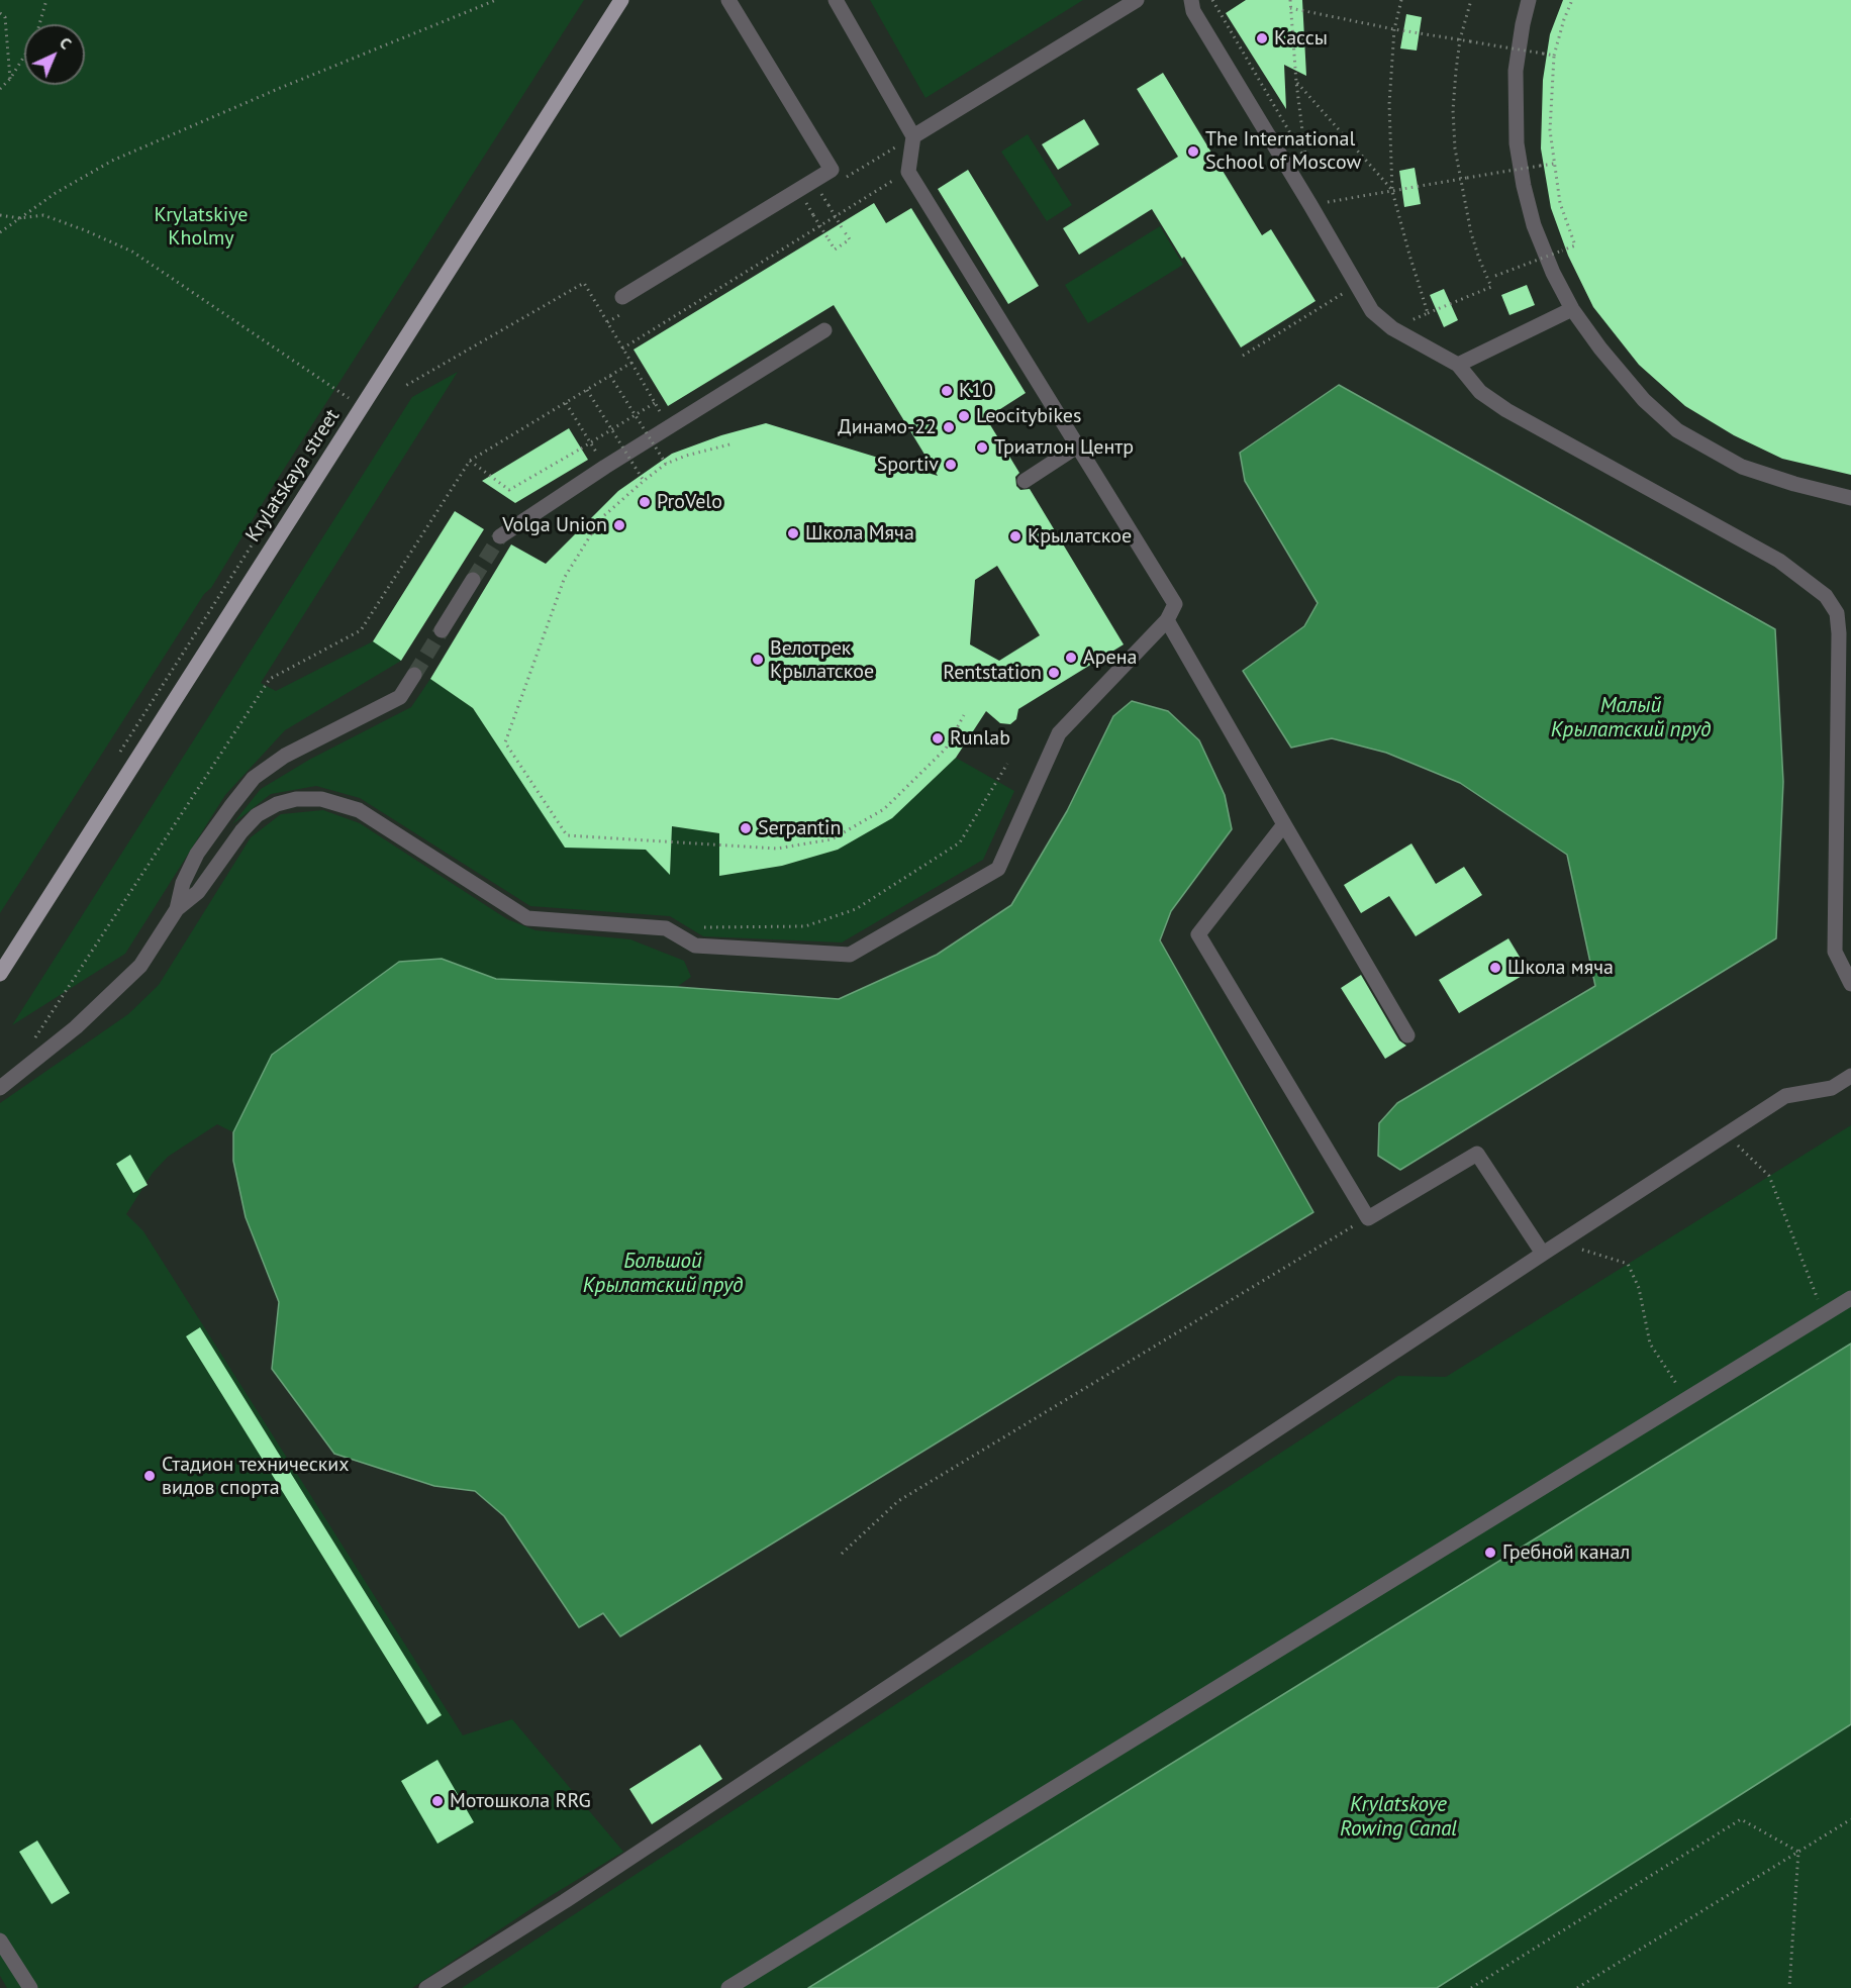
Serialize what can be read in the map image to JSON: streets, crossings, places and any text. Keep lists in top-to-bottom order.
{
  "streets": {
    "main road": ["Krylatskaya street"]
  },
  "water": ["Малый Крылатский пруд", "Большой Крылатский пруд", "Krylatskoye Rowing Canal"],
  "parks": ["Krylatskiye Kholmy"],
  "places": [
    "Кассы",
    "The International School of Moscow",
    "K10",
    "Leocitybikes",
    "Динамо-22",
    "Триатлон Центр",
    "Sportiv",
    "ProVelo",
    "Volga Union",
    "Школа Мяча",
    "Крылатское",
    "Арена",
    "Велотрек Крылатское",
    "Rentstation",
    "Runlab",
    "Serpantin",
    "Школа мяча",
    "Стадион технических видов спорта",
    "Гребной канал",
    "Мотошкола RRG"
  ],
  "north": "top right"
}
